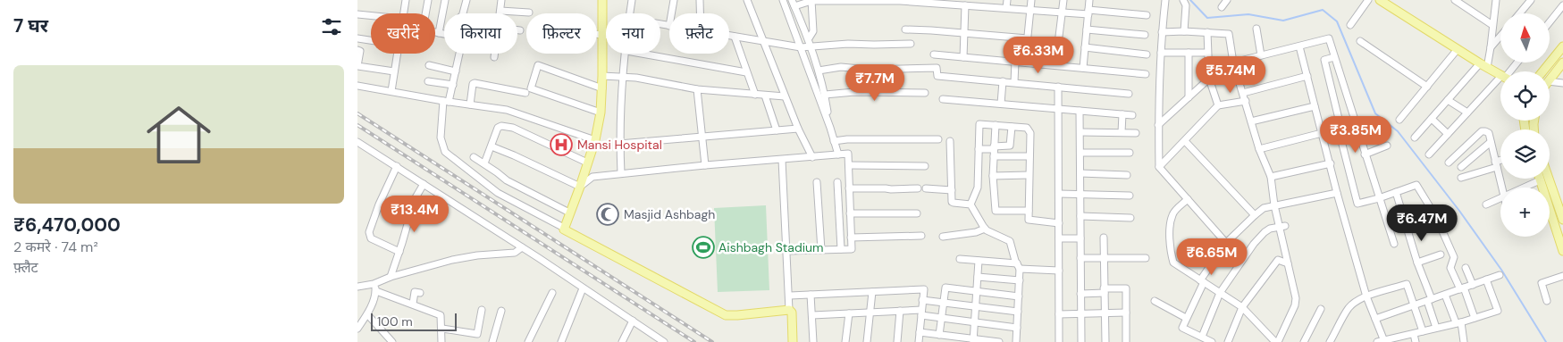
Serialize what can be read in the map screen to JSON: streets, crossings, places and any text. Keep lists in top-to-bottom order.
{
  "places": {
    "hospital": ["Mansi Hospital"],
    "mosque": ["Masjid Ashbagh"],
    "sports": ["Aishbagh Stadium"]
  },
  "scale_bar": "100 m",
  "north": "top",
  "page": {
    "heading": "7 घर",
    "map_buttons": "+",
    "chip": [
      "खरीदें",
      "किराया",
      "फ़िल्टर",
      "नया",
      "फ़्लैट"
    ],
    "price": [
      "₹6.33M",
      "₹5.74M",
      "₹7.7M",
      "₹3.85M",
      "₹13.4M",
      "₹6.47M",
      "₹6.65M"
    ],
    "list": [
      {
        "name": "₹6,470,000",
        "note": "2 कमरे · 74 m² · फ़्लैट"
      }
    ],
    "scale": "100 m"
  }
}
